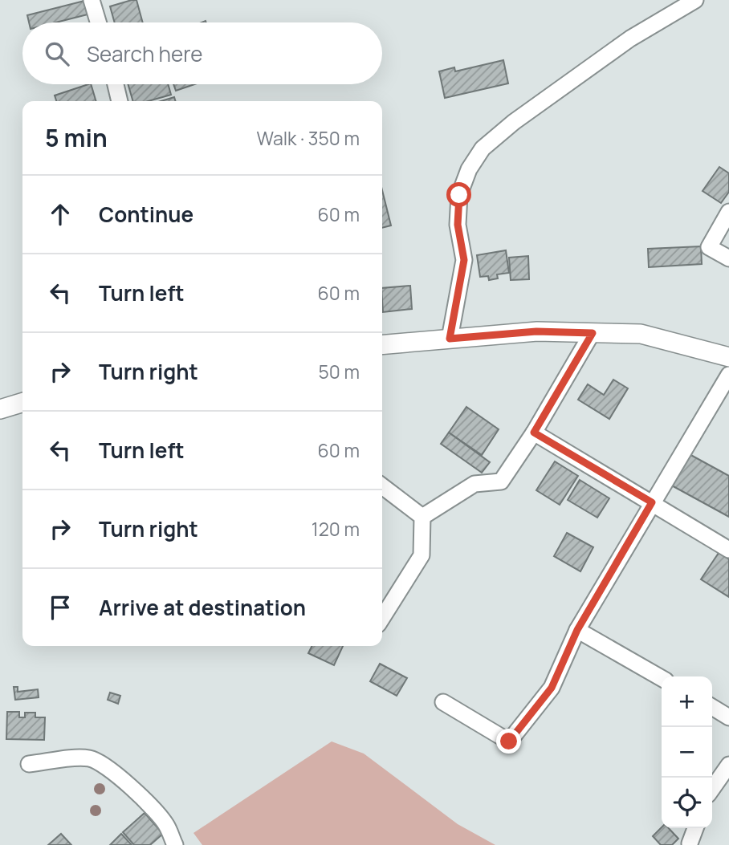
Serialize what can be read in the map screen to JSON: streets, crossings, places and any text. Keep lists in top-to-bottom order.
{
  "page": {
    "search": "Search here",
    "heading": ["5 min", "Walk · 350 m"],
    "list": [
      ["Continue", "60 m"],
      ["Turn left", "60 m"],
      ["Turn right", "50 m"],
      ["Turn left", "60 m"],
      ["Turn right", "120 m"],
      "Arrive at destination"
    ],
    "map_buttons": ["+", "−"]
  }
}
